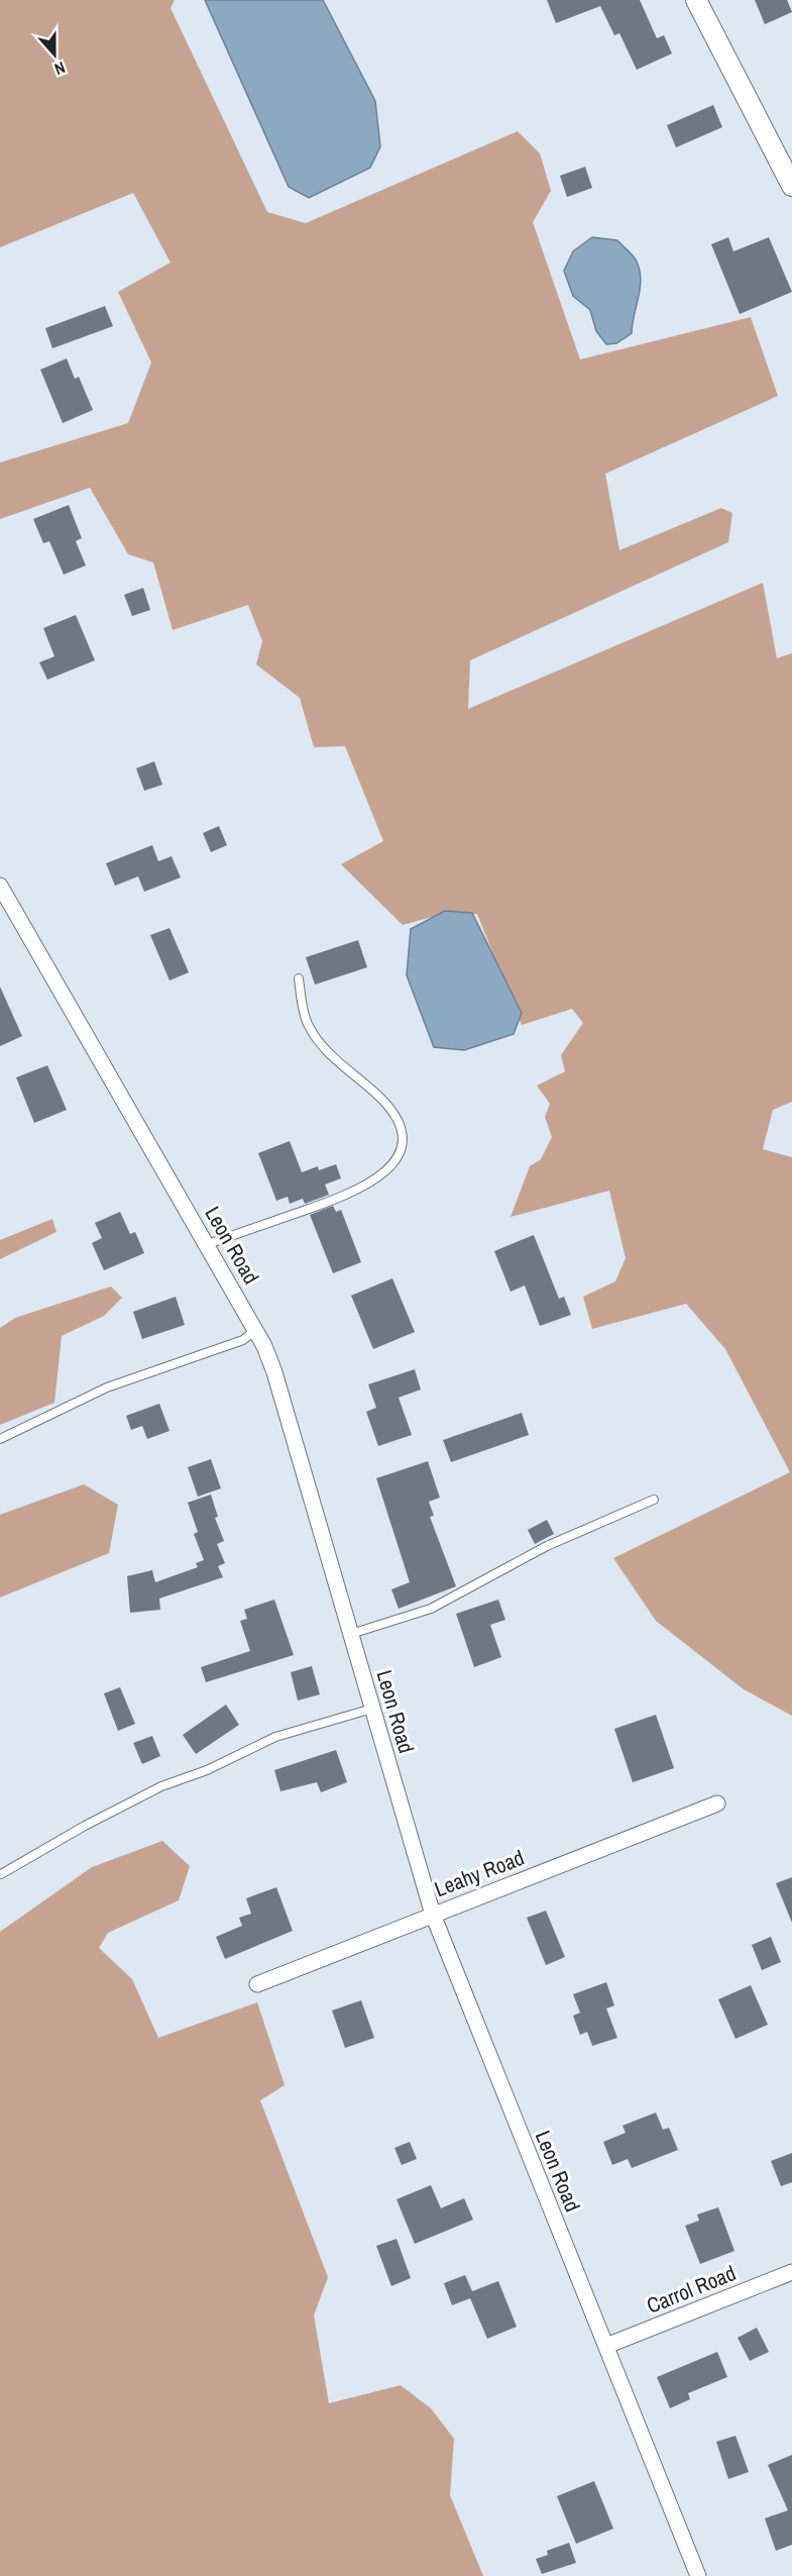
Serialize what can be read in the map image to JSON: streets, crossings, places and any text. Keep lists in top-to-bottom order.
{
  "streets": {
    "street": ["Leon Road", "Leahy Road", "Carrol Road"]
  },
  "crossings": [
    ["Leon Road", "Leahy Road"],
    ["Leon Road", "Carrol Road"]
  ],
  "north": "bottom"
}
